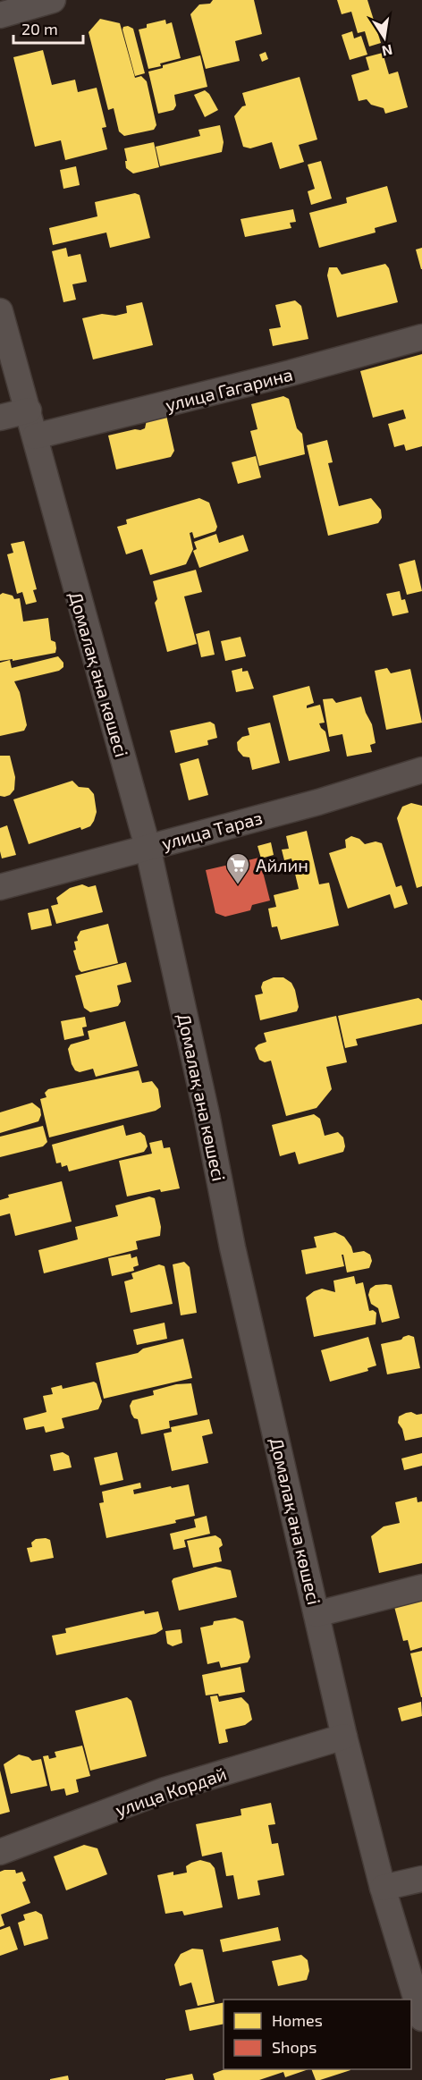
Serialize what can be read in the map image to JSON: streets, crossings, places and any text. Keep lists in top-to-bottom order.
{
  "streets": {
    "street": [
      "улица Гагарина",
      "Домалақ ана көшесі",
      "улица Тараз",
      "улица Кордай"
    ]
  },
  "crossings": [
    ["улица Гагарина", "Домалақ ана көшесі"],
    ["Домалақ ана көшесі", "улица Тараз"],
    ["Домалақ ана көшесі", "улица Кордай"]
  ],
  "places": {
    "supermarket": ["Айлин"]
  },
  "legend": ["Homes", "Shops"],
  "scale_bar": "20 m",
  "north": "bottom"
}
